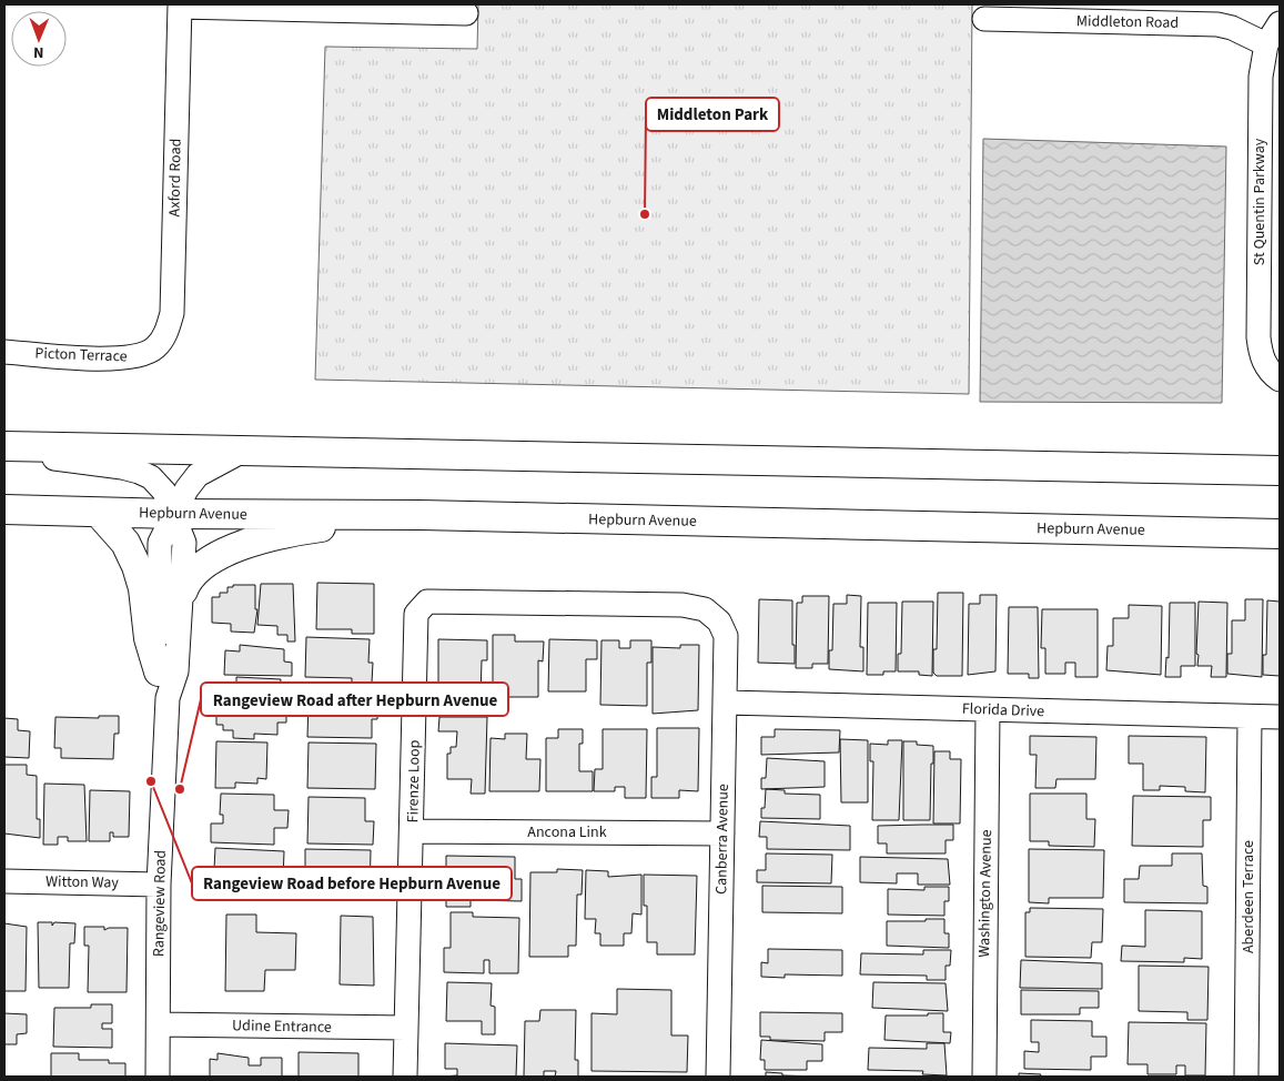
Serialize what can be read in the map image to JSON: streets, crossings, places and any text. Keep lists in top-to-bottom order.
{
  "streets": {
    "main road": ["Hepburn Avenue"],
    "street": [
      "Middleton Road",
      "Axford Road",
      "St Quentin Parkway",
      "Picton Terrace",
      "Florida Drive",
      "Firenze Loop",
      "Ancona Link",
      "Canberra Avenue",
      "Witton Way",
      "Washington Avenue",
      "Aberdeen Terrace",
      "Rangeview Road",
      "Udine Entrance"
    ]
  },
  "crossings": [
    ["Middleton Road", "St Quentin Parkway"],
    ["Axford Road", "Picton Terrace"],
    ["Hepburn Avenue", "Rangeview Road"],
    ["Florida Drive", "Canberra Avenue"],
    ["Florida Drive", "Washington Avenue"],
    ["Florida Drive", "Aberdeen Terrace"],
    ["Firenze Loop", "Ancona Link"],
    ["Firenze Loop", "Canberra Avenue"],
    ["Firenze Loop", "Udine Entrance"],
    ["Ancona Link", "Canberra Avenue"],
    ["Witton Way", "Rangeview Road"],
    ["Rangeview Road", "Udine Entrance"]
  ],
  "places": ["Middleton Park", "Rangeview Road before Hepburn Avenue", "Rangeview Road after Hepburn Avenue"],
  "north": "bottom"
}
